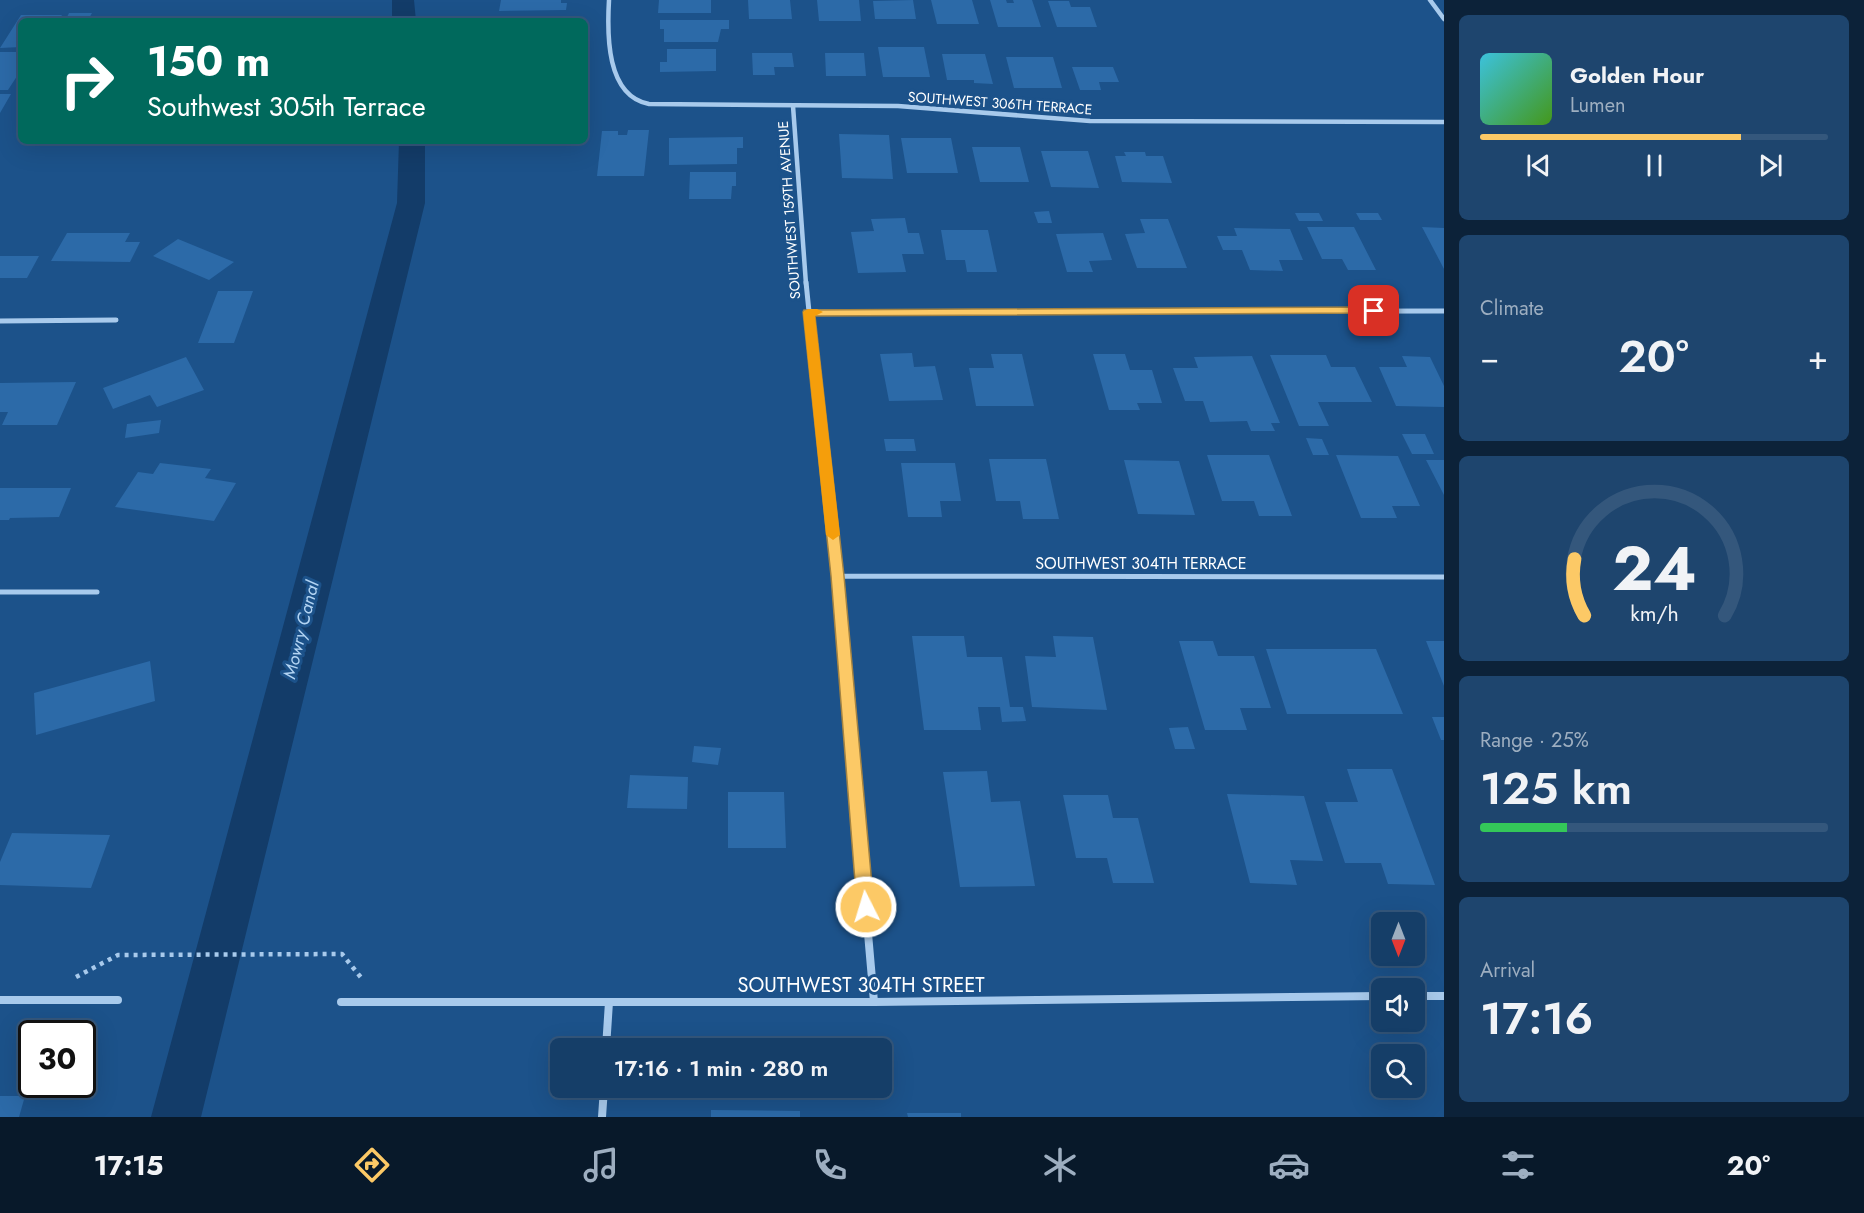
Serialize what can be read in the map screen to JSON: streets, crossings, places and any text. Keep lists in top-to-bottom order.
{
  "streets": {
    "street": [
      "SOUTHWEST 306TH TERRACE",
      "SOUTHWEST 159TH AVENUE",
      "SOUTHWEST 304TH TERRACE",
      "SOUTHWEST 304TH STREET"
    ]
  },
  "crossings": [
    ["SOUTHWEST 306TH TERRACE", "SOUTHWEST 159TH AVENUE"],
    ["SOUTHWEST 159TH AVENUE", "SOUTHWEST 304TH TERRACE"],
    ["SOUTHWEST 159TH AVENUE", "SOUTHWEST 304TH STREET"]
  ],
  "water": ["Mowry Canal"],
  "north": "bottom",
  "page": {
    "turn": ["150 m", "Southwest 305th Terrace"],
    "song": ["Golden Hour", "Lumen"],
    "tile": [
      "Climate",
      ["Range · 25%", "125 km"],
      ["Arrival", "17:16"]
    ],
    "heat": ["−", "20°", "+"],
    "limit": "30",
    "trip": "17:16 · 1 min · 280 m",
    "tabs": ["17:15", "20°"],
    "gauge": ["24", "km/h"]
  }
}
